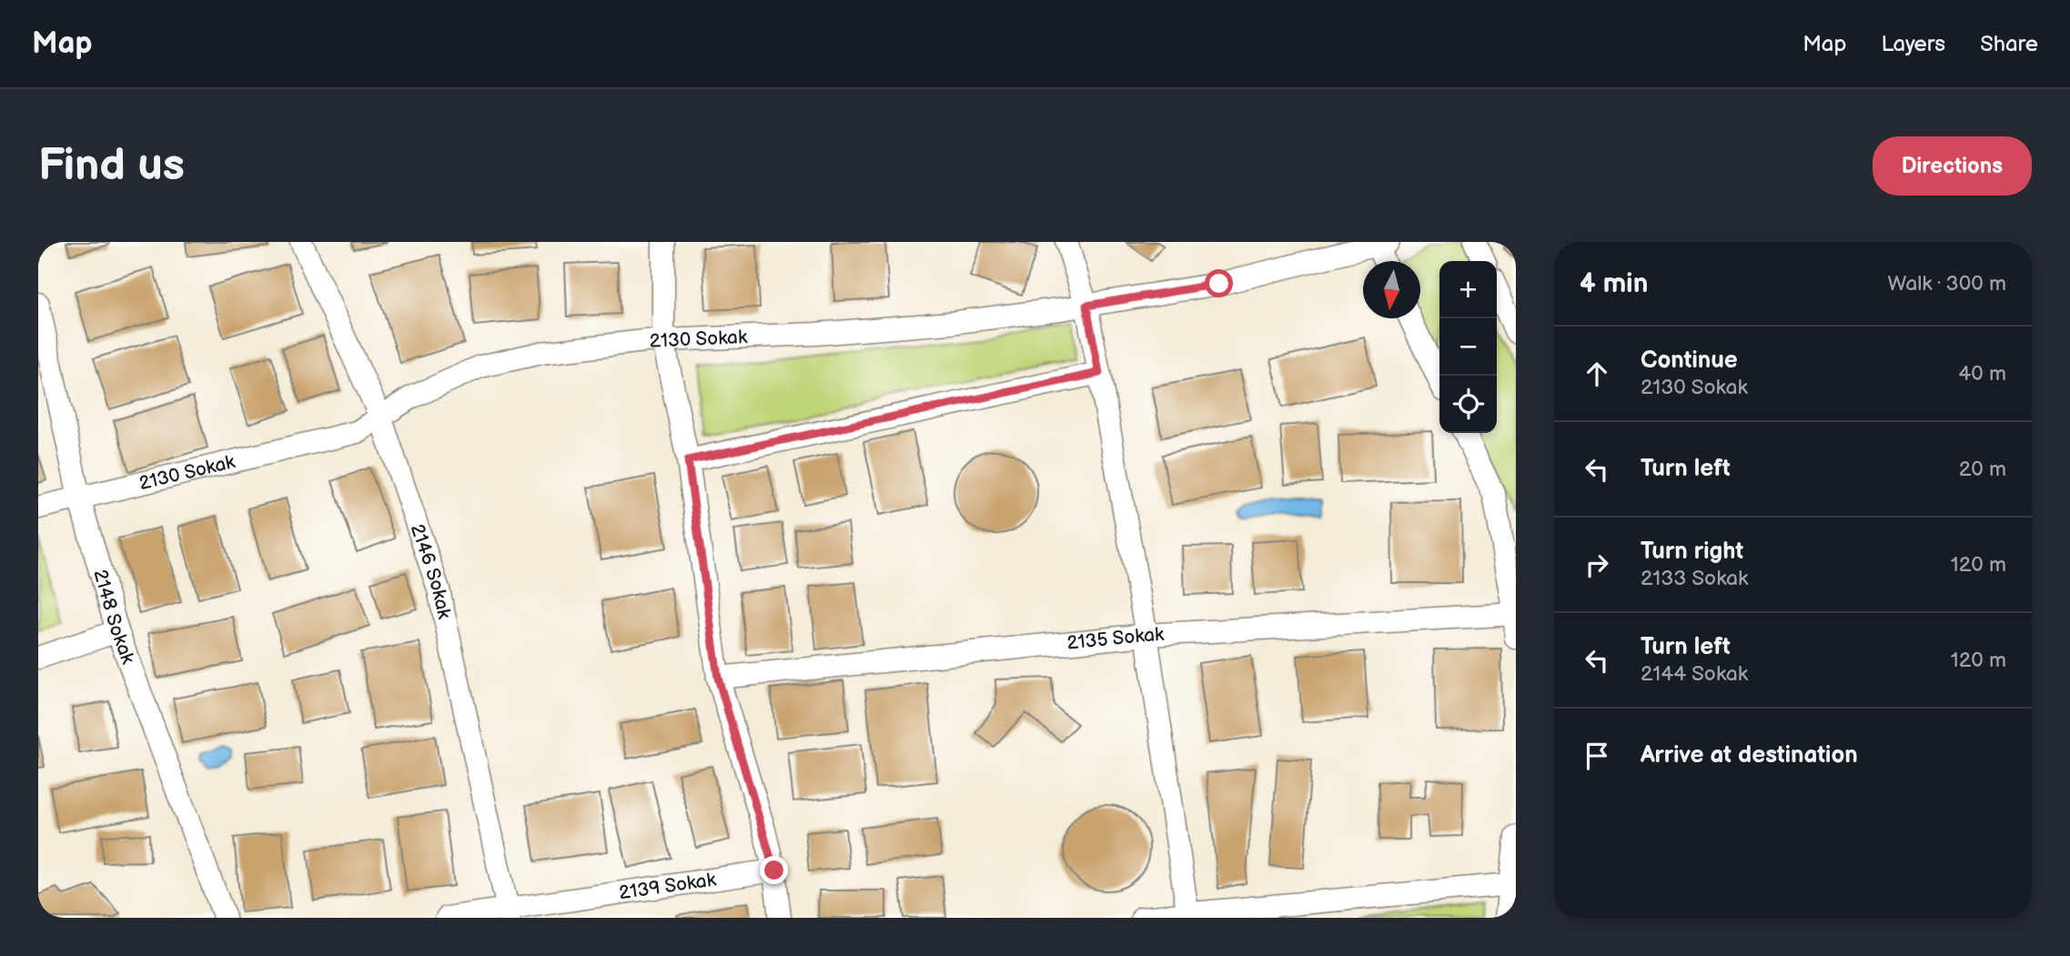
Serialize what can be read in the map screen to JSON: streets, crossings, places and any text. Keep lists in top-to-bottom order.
{
  "streets": {
    "street": [
      "2130 Sokak",
      "2146 Sokak",
      "2148 Sokak",
      "2135 Sokak",
      "2139 Sokak"
    ]
  },
  "crossings": [
    ["2130 Sokak", "2146 Sokak"],
    ["2130 Sokak", "2148 Sokak"],
    ["2146 Sokak", "2139 Sokak"]
  ],
  "north": "bottom",
  "page": {
    "header": "Map",
    "nav": ["Map", "Layers", "Share"],
    "buttons": "Directions",
    "title": "Find us",
    "heading": ["4 min", "Walk · 300 m"],
    "map_buttons": ["+", "−"],
    "list": [
      ["Continue", "2130 Sokak", "40 m"],
      ["Turn left", "20 m"],
      ["Turn right", "2133 Sokak", "120 m"],
      ["Turn left", "2144 Sokak", "120 m"],
      "Arrive at destination"
    ]
  }
}
